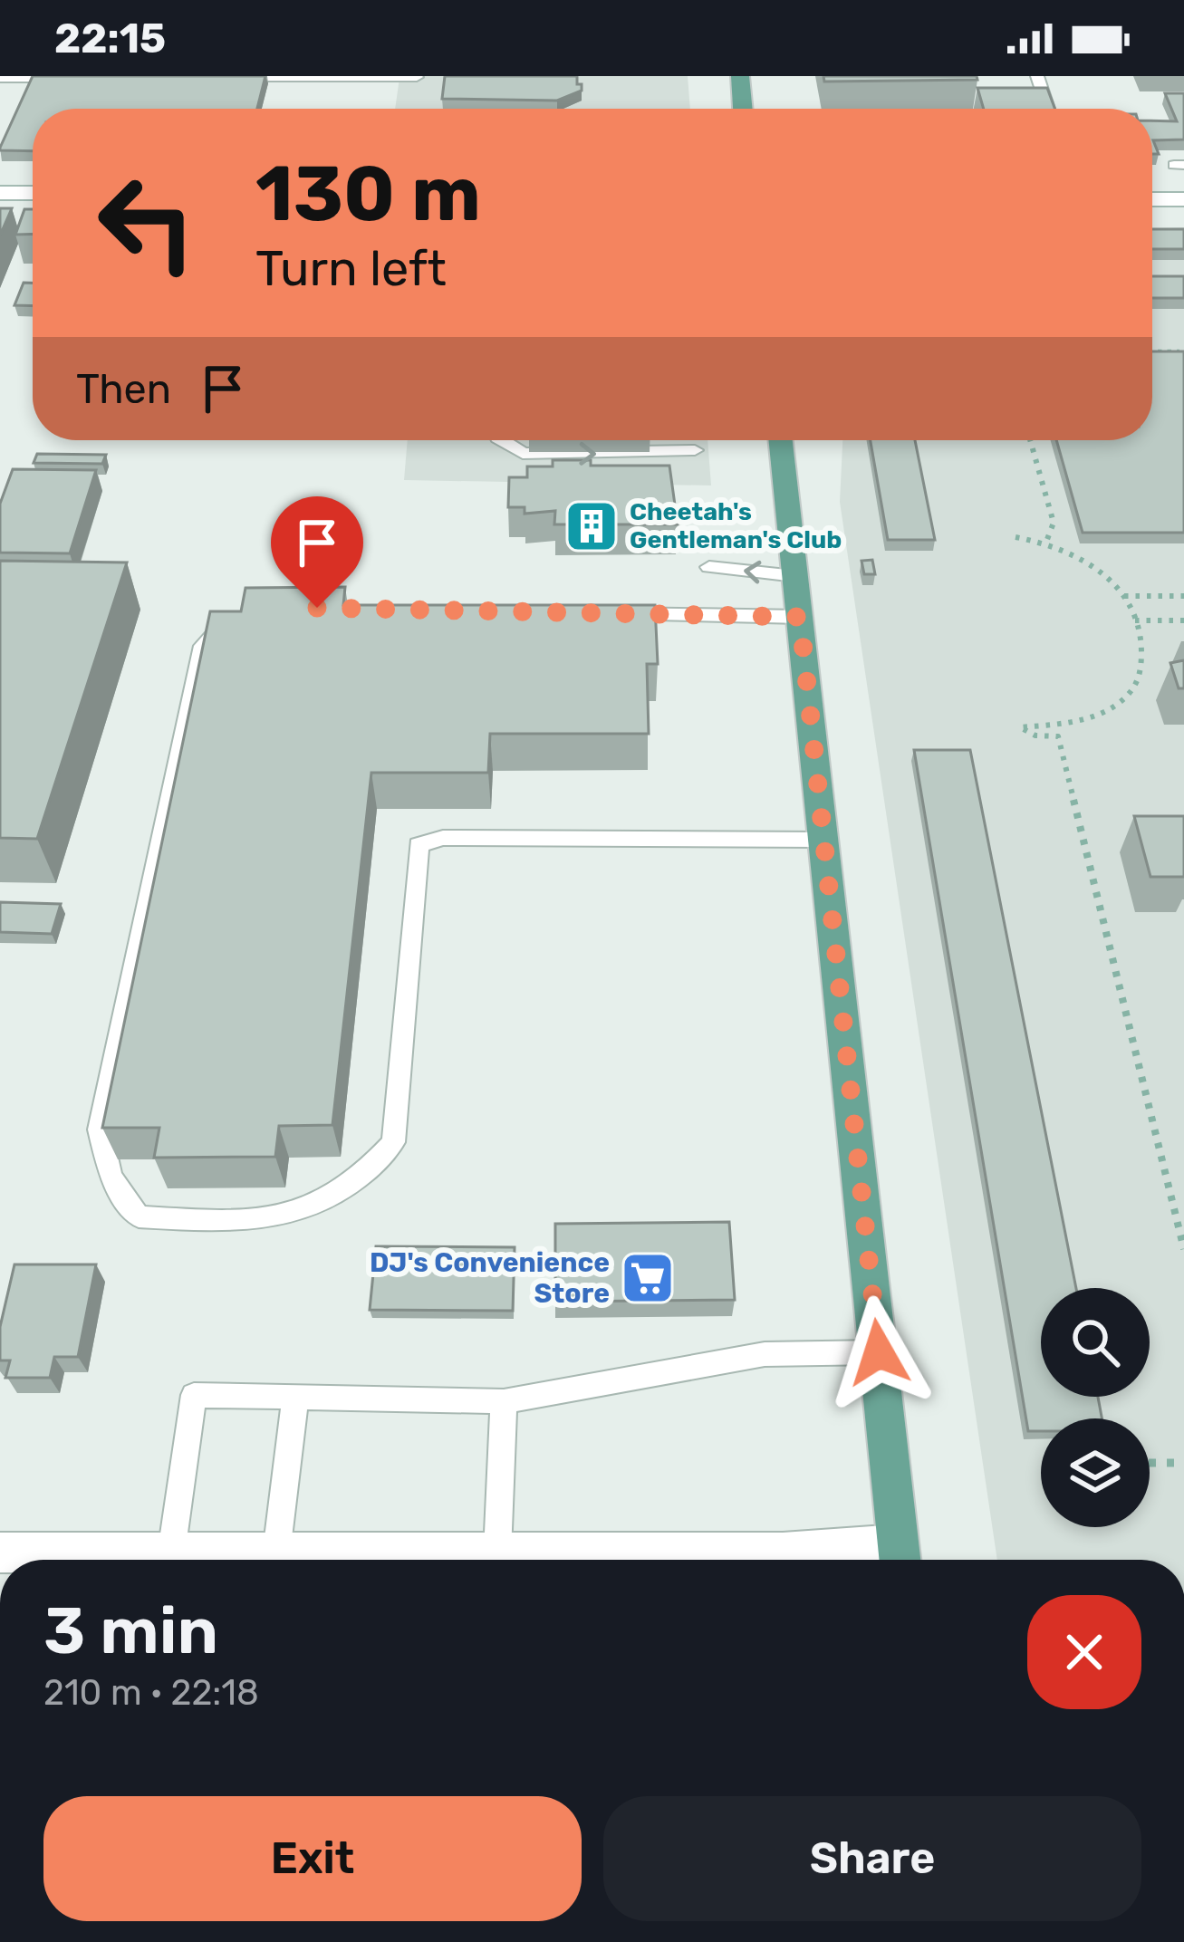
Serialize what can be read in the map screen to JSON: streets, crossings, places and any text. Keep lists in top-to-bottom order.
{
  "places": {
    "building": ["Cheetah's Gentleman's Club"],
    "supermarket": ["DJ's Convenience Store"]
  },
  "page": {
    "status": "22:15",
    "turn": ["130 m", "Turn left"],
    "then": "Then",
    "heading": ["3 min", "210 m · 22:18"],
    "buttons": ["Exit", "Share"]
  }
}
